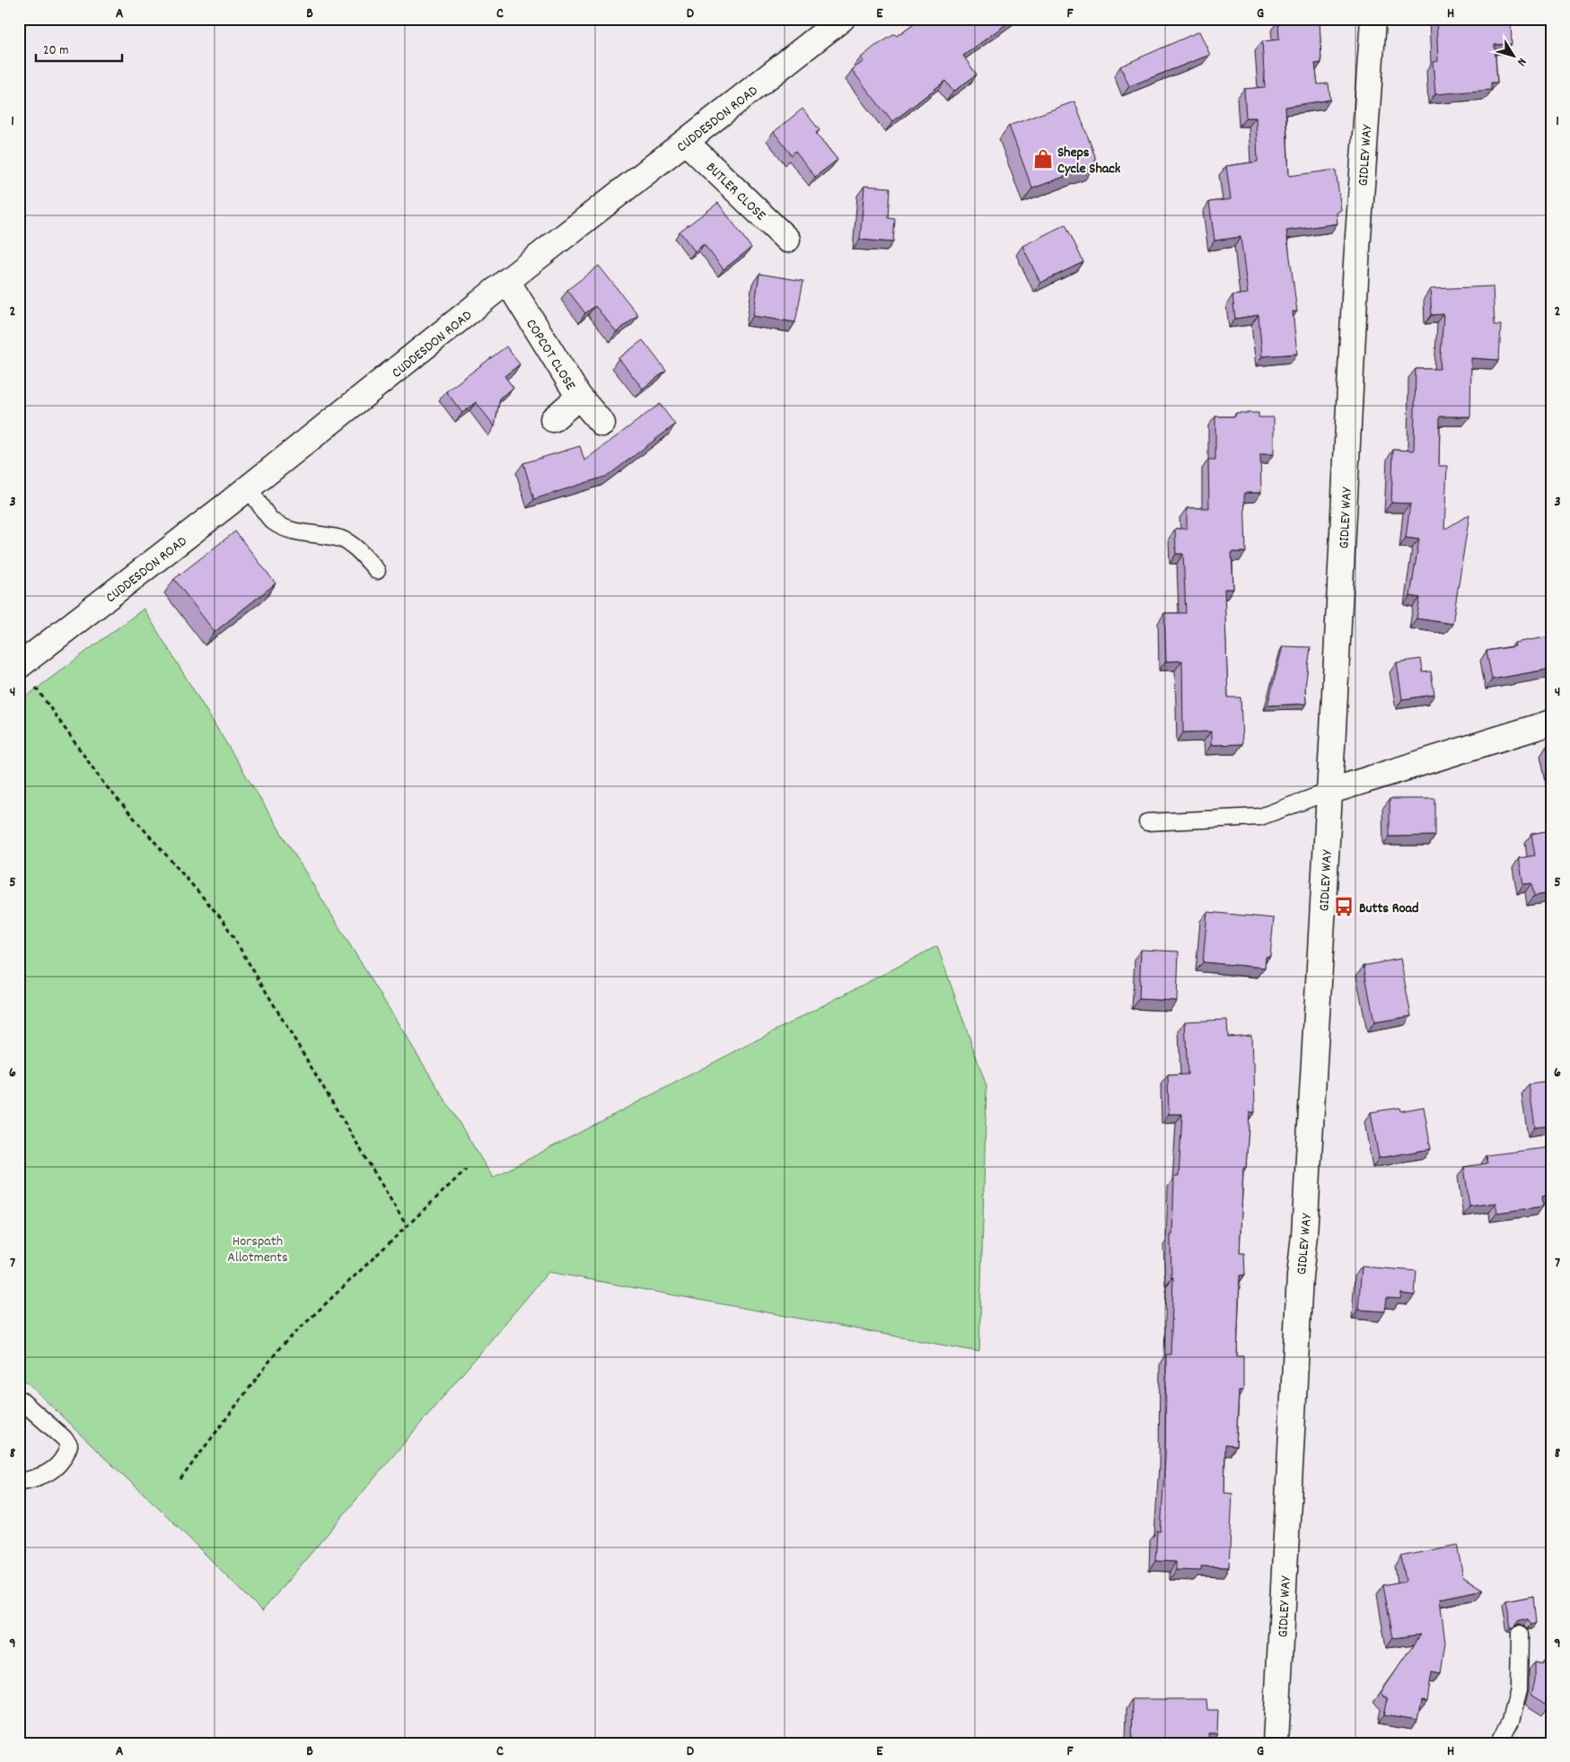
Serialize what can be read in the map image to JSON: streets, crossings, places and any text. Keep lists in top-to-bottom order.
{
  "streets": {
    "street": [
      "CUDDESDON ROAD",
      "GIDLEY WAY",
      "BUTLER CLOSE",
      "COPCOT CLOSE"
    ]
  },
  "crossings": [
    ["CUDDESDON ROAD", "BUTLER CLOSE"],
    ["CUDDESDON ROAD", "COPCOT CLOSE"]
  ],
  "parks": ["Horspath Allotments"],
  "places": {
    "shop": ["Sheps Cycle Shack"],
    "bus stop": ["Butts Road"]
  },
  "scale_bar": "20 m",
  "north": "bottom right",
  "grid": {
    "columns": [
      "A",
      "B",
      "C",
      "D",
      "E",
      "F",
      "G",
      "H"
    ],
    "rows": [
      "1",
      "2",
      "3",
      "4",
      "5",
      "6",
      "7",
      "8",
      "9"
    ]
  }
}
